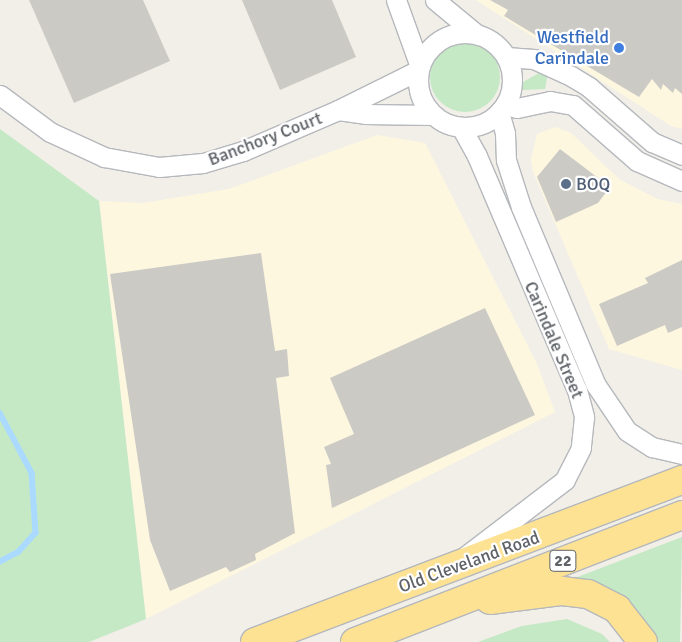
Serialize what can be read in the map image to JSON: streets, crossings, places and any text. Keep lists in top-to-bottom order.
{
  "streets": {
    "highway": ["22", "Old Cleveland Road"],
    "street": ["Banchory Court", "Carindale Street"]
  },
  "crossings": [
    ["Banchory Court", "Carindale Street"],
    ["Carindale Street", "Old Cleveland Road"]
  ],
  "places": ["Westfield Carindale", "BOQ"]
}
